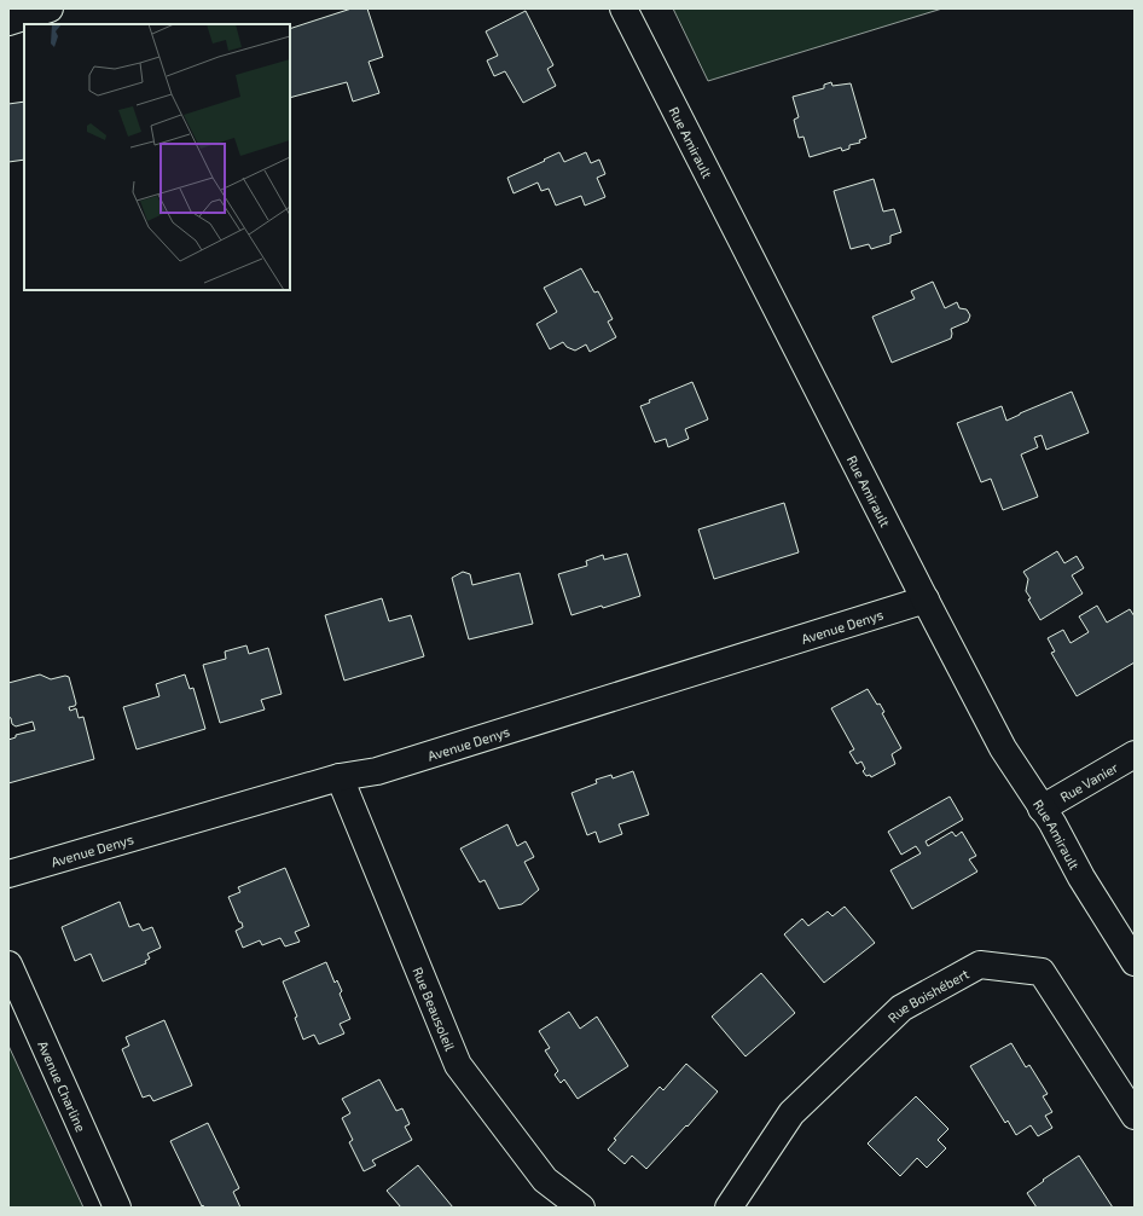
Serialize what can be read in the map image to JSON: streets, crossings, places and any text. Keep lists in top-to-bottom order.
{
  "streets": {
    "street": [
      "Rue Amirault",
      "Avenue Denys",
      "Rue Vanier",
      "Rue Boishébert",
      "Rue Beausoleil",
      "Avenue Charline"
    ]
  },
  "crossings": [
    ["Rue Amirault", "Avenue Denys"],
    ["Rue Amirault", "Rue Vanier"],
    ["Avenue Denys", "Rue Beausoleil"]
  ]
}
